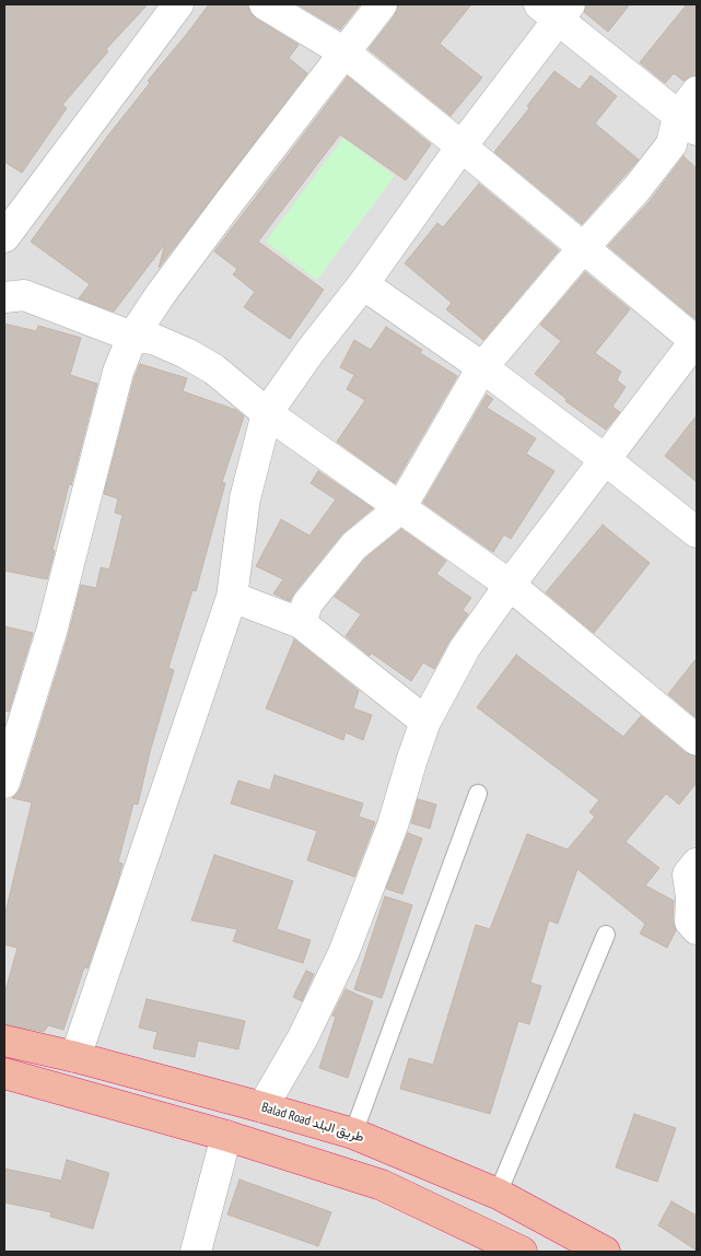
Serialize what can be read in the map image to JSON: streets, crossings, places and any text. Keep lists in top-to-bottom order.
{
  "streets": {
    "highway": ["Balad Road طريق البلد"]
  }
}
